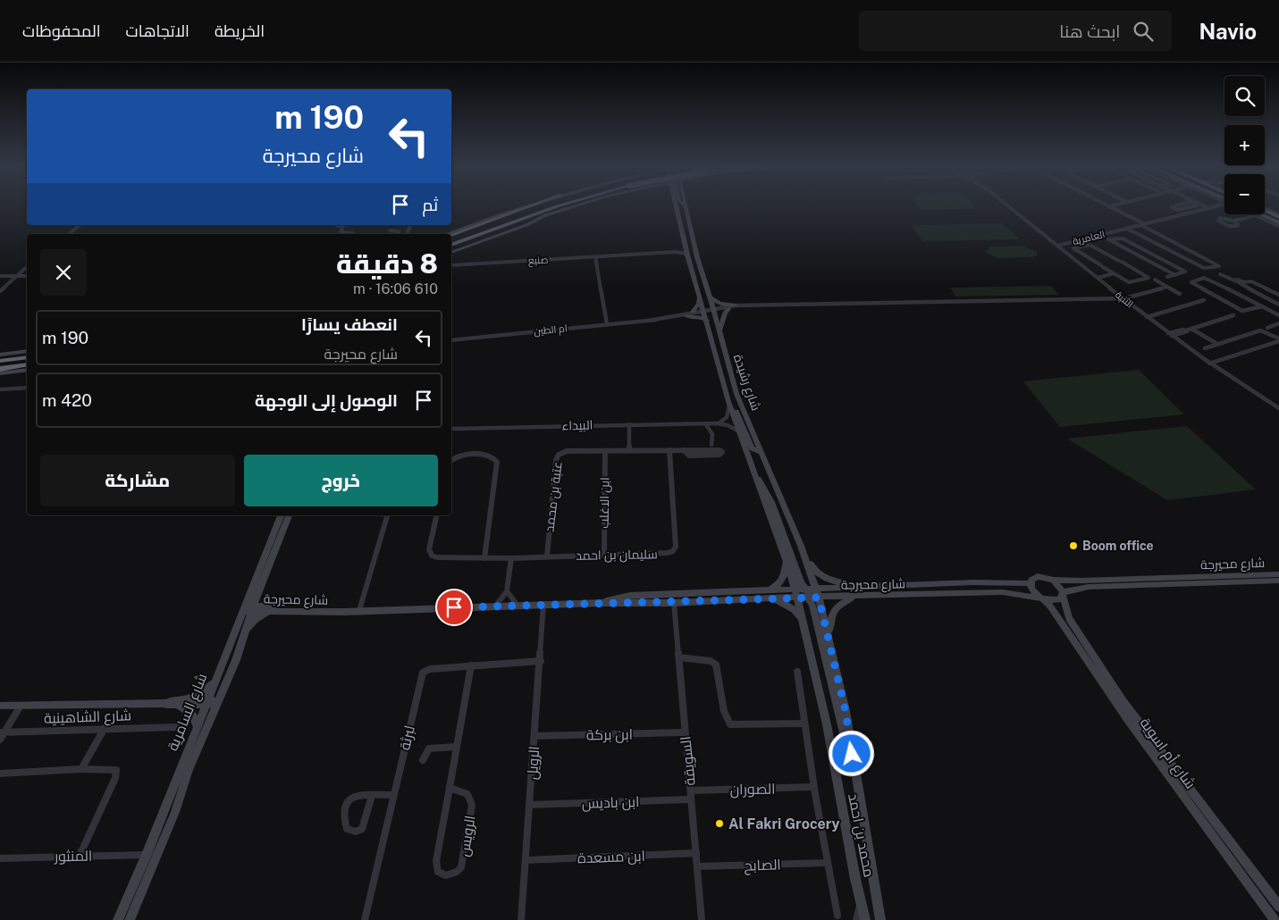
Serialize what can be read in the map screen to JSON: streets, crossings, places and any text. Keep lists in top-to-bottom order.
{
  "streets": {
    "street": [
      "العامرية",
      "صنيع",
      "الثنية",
      "ام الطين",
      "شارع رشيدة",
      "البيداء",
      "عتبة بن محمد",
      "ابن الاغلب",
      "سليمان بن احمد",
      "شارع محيرجة",
      "شارع السامرية",
      "شارع الشاهينية",
      "ابن بركة",
      "لبرثة",
      "شارع أم اسوية",
      "السويقة",
      "الرويل",
      "الصوران",
      "ابن باديس",
      "محمد بن احمد",
      "الرويس",
      "المنثور",
      "ابن مسعدة",
      "الصابح"
    ]
  },
  "crossings": [
    ["العامرية", "الثنية"],
    ["صنيع", "شارع رشيدة"],
    ["ام الطين", "شارع رشيدة"],
    ["شارع رشيدة", "البيداء"],
    ["شارع رشيدة", "شارع محيرجة"],
    ["شارع رشيدة", "محمد بن احمد"],
    ["عتبة بن محمد", "ابن الاغلب"],
    ["عتبة بن محمد", "سليمان بن احمد"],
    ["ابن الاغلب", "سليمان بن احمد"],
    ["شارع محيرجة", "شارع السامرية"],
    ["شارع محيرجة", "شارع أم اسوية"],
    ["شارع محيرجة", "السويقة"],
    ["شارع محيرجة", "الرويل"],
    ["شارع محيرجة", "محمد بن احمد"],
    ["شارع السامرية", "شارع الشاهينية"],
    ["شارع السامرية", "المنثور"],
    ["ابن بركة", "السويقة"],
    ["ابن بركة", "الرويل"],
    ["لبرثة", "الرويل"],
    ["لبرثة", "الرويس"],
    ["السويقة", "الصوران"],
    ["السويقة", "ابن باديس"],
    ["السويقة", "ابن مسعدة"],
    ["السويقة", "الصابح"],
    ["الرويل", "ابن باديس"],
    ["الرويل", "ابن مسعدة"]
  ],
  "places": ["Boom office", "Al Fakri Grocery"],
  "page": {
    "header": "Navio",
    "search": "ابحث هنا",
    "nav": ["الخريطة", "الاتجاهات", "المحفوظات"],
    "map_buttons": ["+", "−"],
    "turn": ["190 m", "شارع محيرجة"],
    "then": "ثم",
    "heading": ["8 دقيقة", "610 m · 16:06"],
    "list": [
      {
        "name": "انعطف يسارًا",
        "note": "شارع محيرجة",
        "value": "190 m"
      },
      {
        "name": "الوصول إلى الوجهة",
        "value": "420 m"
      }
    ],
    "buttons": ["خروج", "مشاركة"]
  }
}
